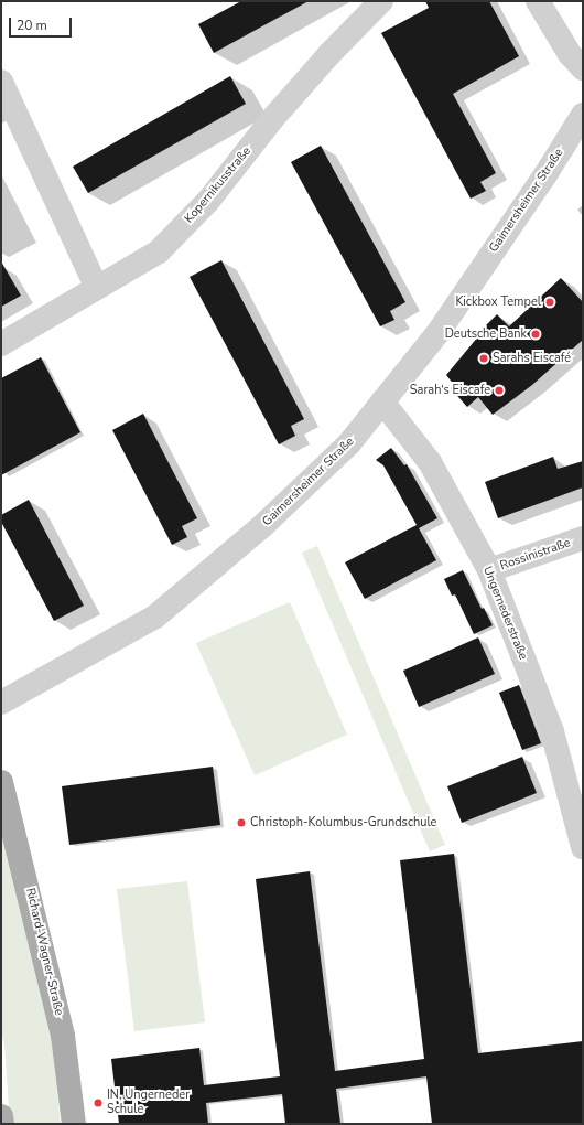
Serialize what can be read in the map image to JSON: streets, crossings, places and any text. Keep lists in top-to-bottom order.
{
  "streets": {
    "main road": ["Richard-Wagner-Straße"],
    "street": [
      "Kopernikusstraße",
      "Gaimersheimer Straße",
      "Rossinistraße",
      "Ungernederstraße"
    ]
  },
  "crossings": [
    ["Gaimersheimer Straße", "Ungernederstraße"],
    ["Rossinistraße", "Ungernederstraße"]
  ],
  "places": [
    "Kickbox Tempel",
    "Deutsche Bank",
    "Sarahs Eiscafé",
    "Sarah‘s Eiscafe",
    "Christoph-Kolumbus-Grundschule",
    "IN, Ungerneder Schule"
  ],
  "scale_bar": "20 m"
}
